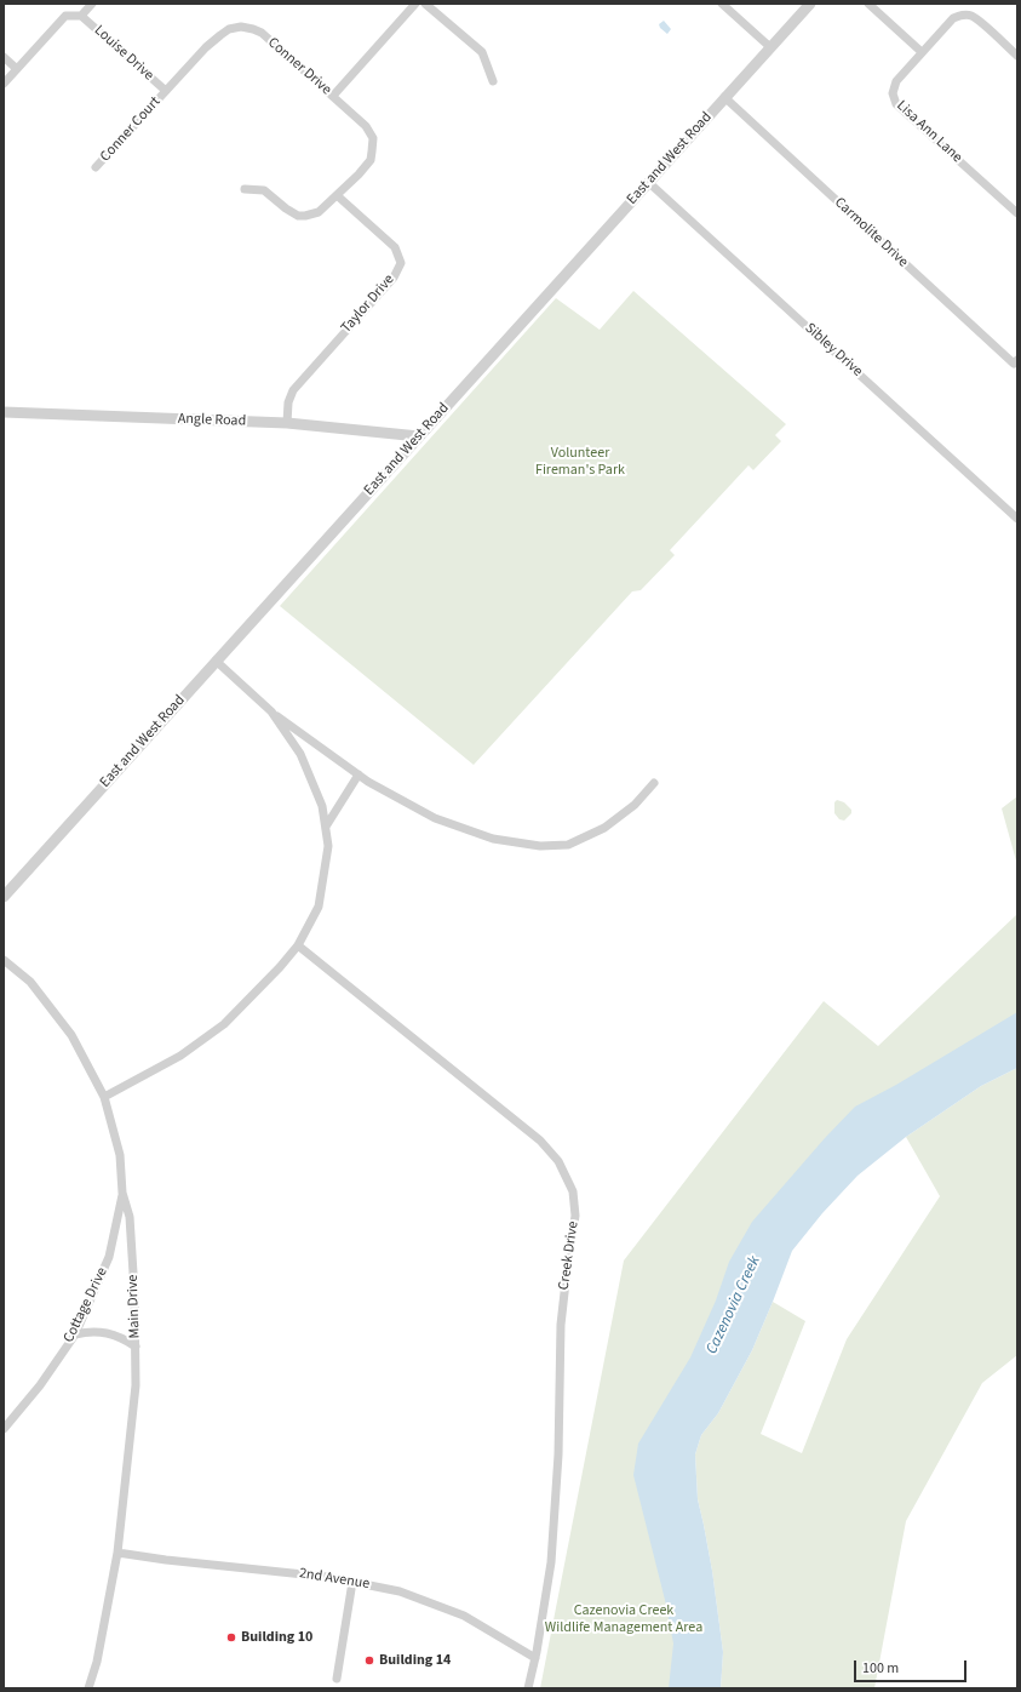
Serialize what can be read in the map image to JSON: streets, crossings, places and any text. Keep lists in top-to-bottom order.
{
  "streets": {
    "street": [
      "Louise Drive",
      "Conner Drive",
      "Conner Court",
      "Lisa Ann Lane",
      "East and West Road",
      "Carmolite Drive",
      "Taylor Drive",
      "Sibley Drive",
      "Angle Road",
      "Creek Drive",
      "Cottage Drive",
      "Main Drive",
      "2nd Avenue"
    ]
  },
  "crossings": [
    ["Louise Drive", "Conner Drive"],
    ["Louise Drive", "Conner Court"],
    ["Conner Drive", "Conner Court"],
    ["Conner Drive", "Taylor Drive"],
    ["East and West Road", "Carmolite Drive"],
    ["East and West Road", "Sibley Drive"],
    ["East and West Road", "Angle Road"],
    ["Taylor Drive", "Angle Road"],
    ["Creek Drive", "2nd Avenue"],
    ["Cottage Drive", "Main Drive"],
    ["Main Drive", "2nd Avenue"]
  ],
  "water": ["Cazenovia Creek"],
  "parks": ["Volunteer Fireman's Park", "Cazenovia Creek Wildlife Management Area"],
  "places": ["Building 10", "Building 14"],
  "scale_bar": "100 m"
}
